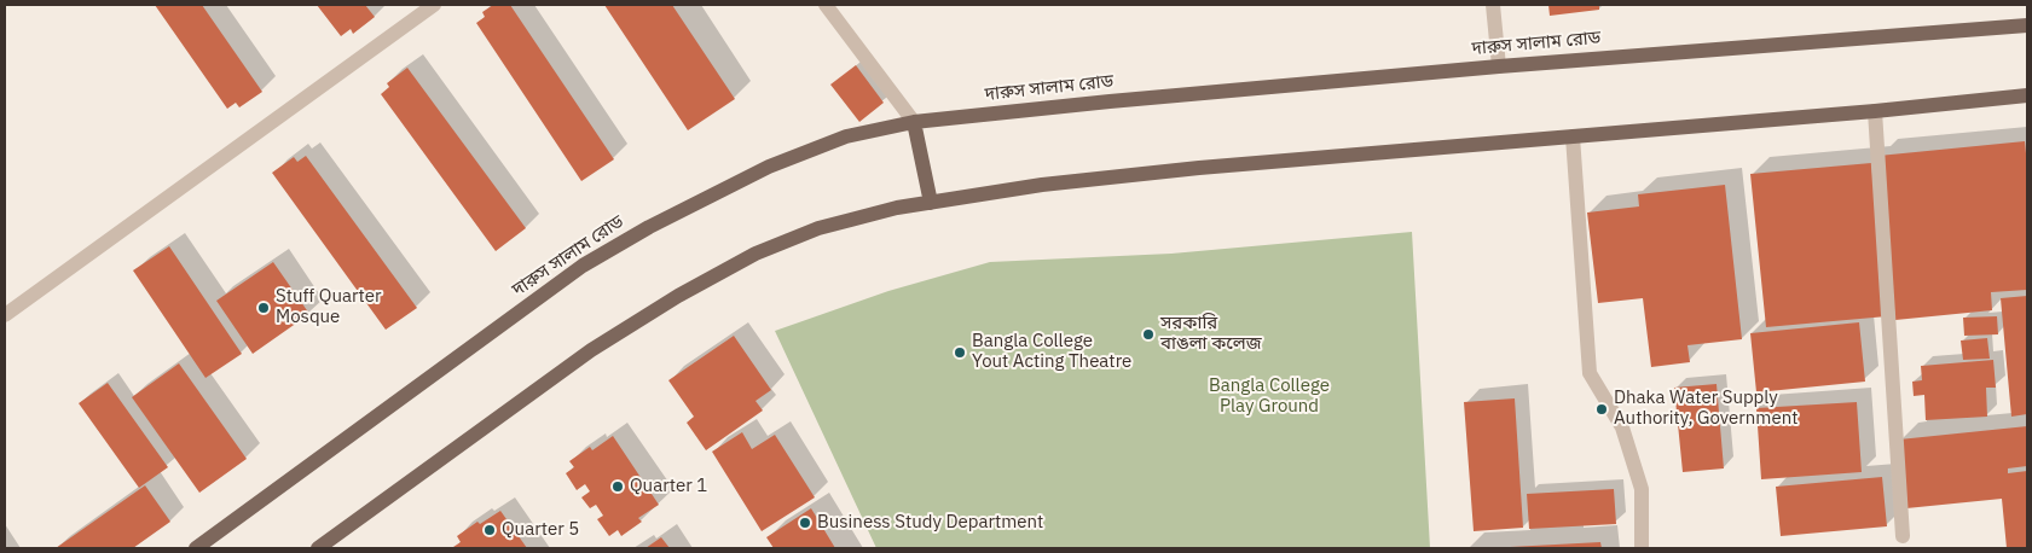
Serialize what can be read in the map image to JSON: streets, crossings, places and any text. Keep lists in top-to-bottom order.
{
  "streets": {
    "main road": ["দারুস সালাম রোড"]
  },
  "parks": ["Bangla College Play Ground"],
  "places": [
    "Stuff Quarter Mosque",
    "সরকারি বাঙলা কলেজ",
    "Bangla College Yout Acting Theatre",
    "Dhaka Water Supply Authority, Government",
    "Quarter 1",
    "Business Study Department",
    "Quarter 5"
  ]
}
